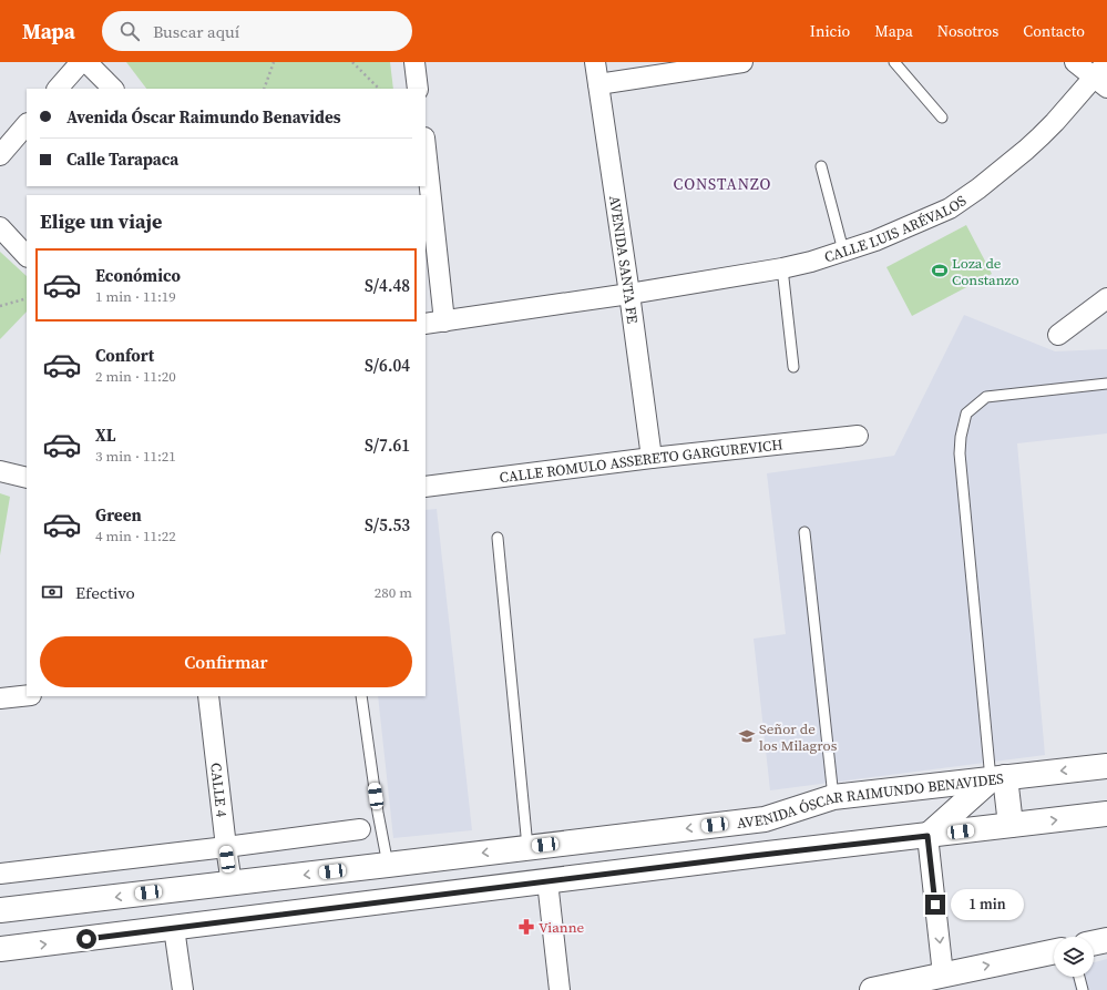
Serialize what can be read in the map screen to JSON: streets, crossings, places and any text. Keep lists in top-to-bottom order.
{
  "streets": {
    "main road": ["AVENIDA ÓSCAR RAIMUNDO BENAVIDES"],
    "street": [
      "CALLE LUIS ARÉVALOS",
      "AVENIDA SANTA FE",
      "CALLE ROMULO ASSERETO GARGUREVICH",
      "CALLE 4"
    ]
  },
  "crossings": [
    ["CALLE LUIS ARÉVALOS", "AVENIDA SANTA FE"],
    ["AVENIDA SANTA FE", "CALLE ROMULO ASSERETO GARGUREVICH"],
    ["CALLE 4", "AVENIDA ÓSCAR RAIMUNDO BENAVIDES"]
  ],
  "districts": ["CONSTANZO"],
  "places": {
    "sports": ["Loza de Constanzo"],
    "school or university": ["Señor de los Milagros"],
    "pharmacy": ["Vianne"]
  },
  "page": {
    "header": "Mapa",
    "search": "Buscar aquí",
    "nav": [
      "Inicio",
      "Mapa",
      "Nosotros",
      "Contacto"
    ],
    "banner": ["Avenida Óscar Raimundo Benavides", "Calle Tarapaca"],
    "heading": "Elige un viaje",
    "list": [
      {
        "name": "Económico",
        "note": "1 min · 11:19",
        "value": "S/4.48"
      },
      {
        "name": "Confort",
        "note": "2 min · 11:20",
        "value": "S/6.04"
      },
      {
        "name": "XL",
        "note": "3 min · 11:21",
        "value": "S/7.61"
      },
      {
        "name": "Green",
        "note": "4 min · 11:22",
        "value": "S/5.53"
      }
    ],
    "pay": ["Efectivo", "280 m"],
    "buttons": "Confirmar",
    "bubble": "1 min"
  }
}
